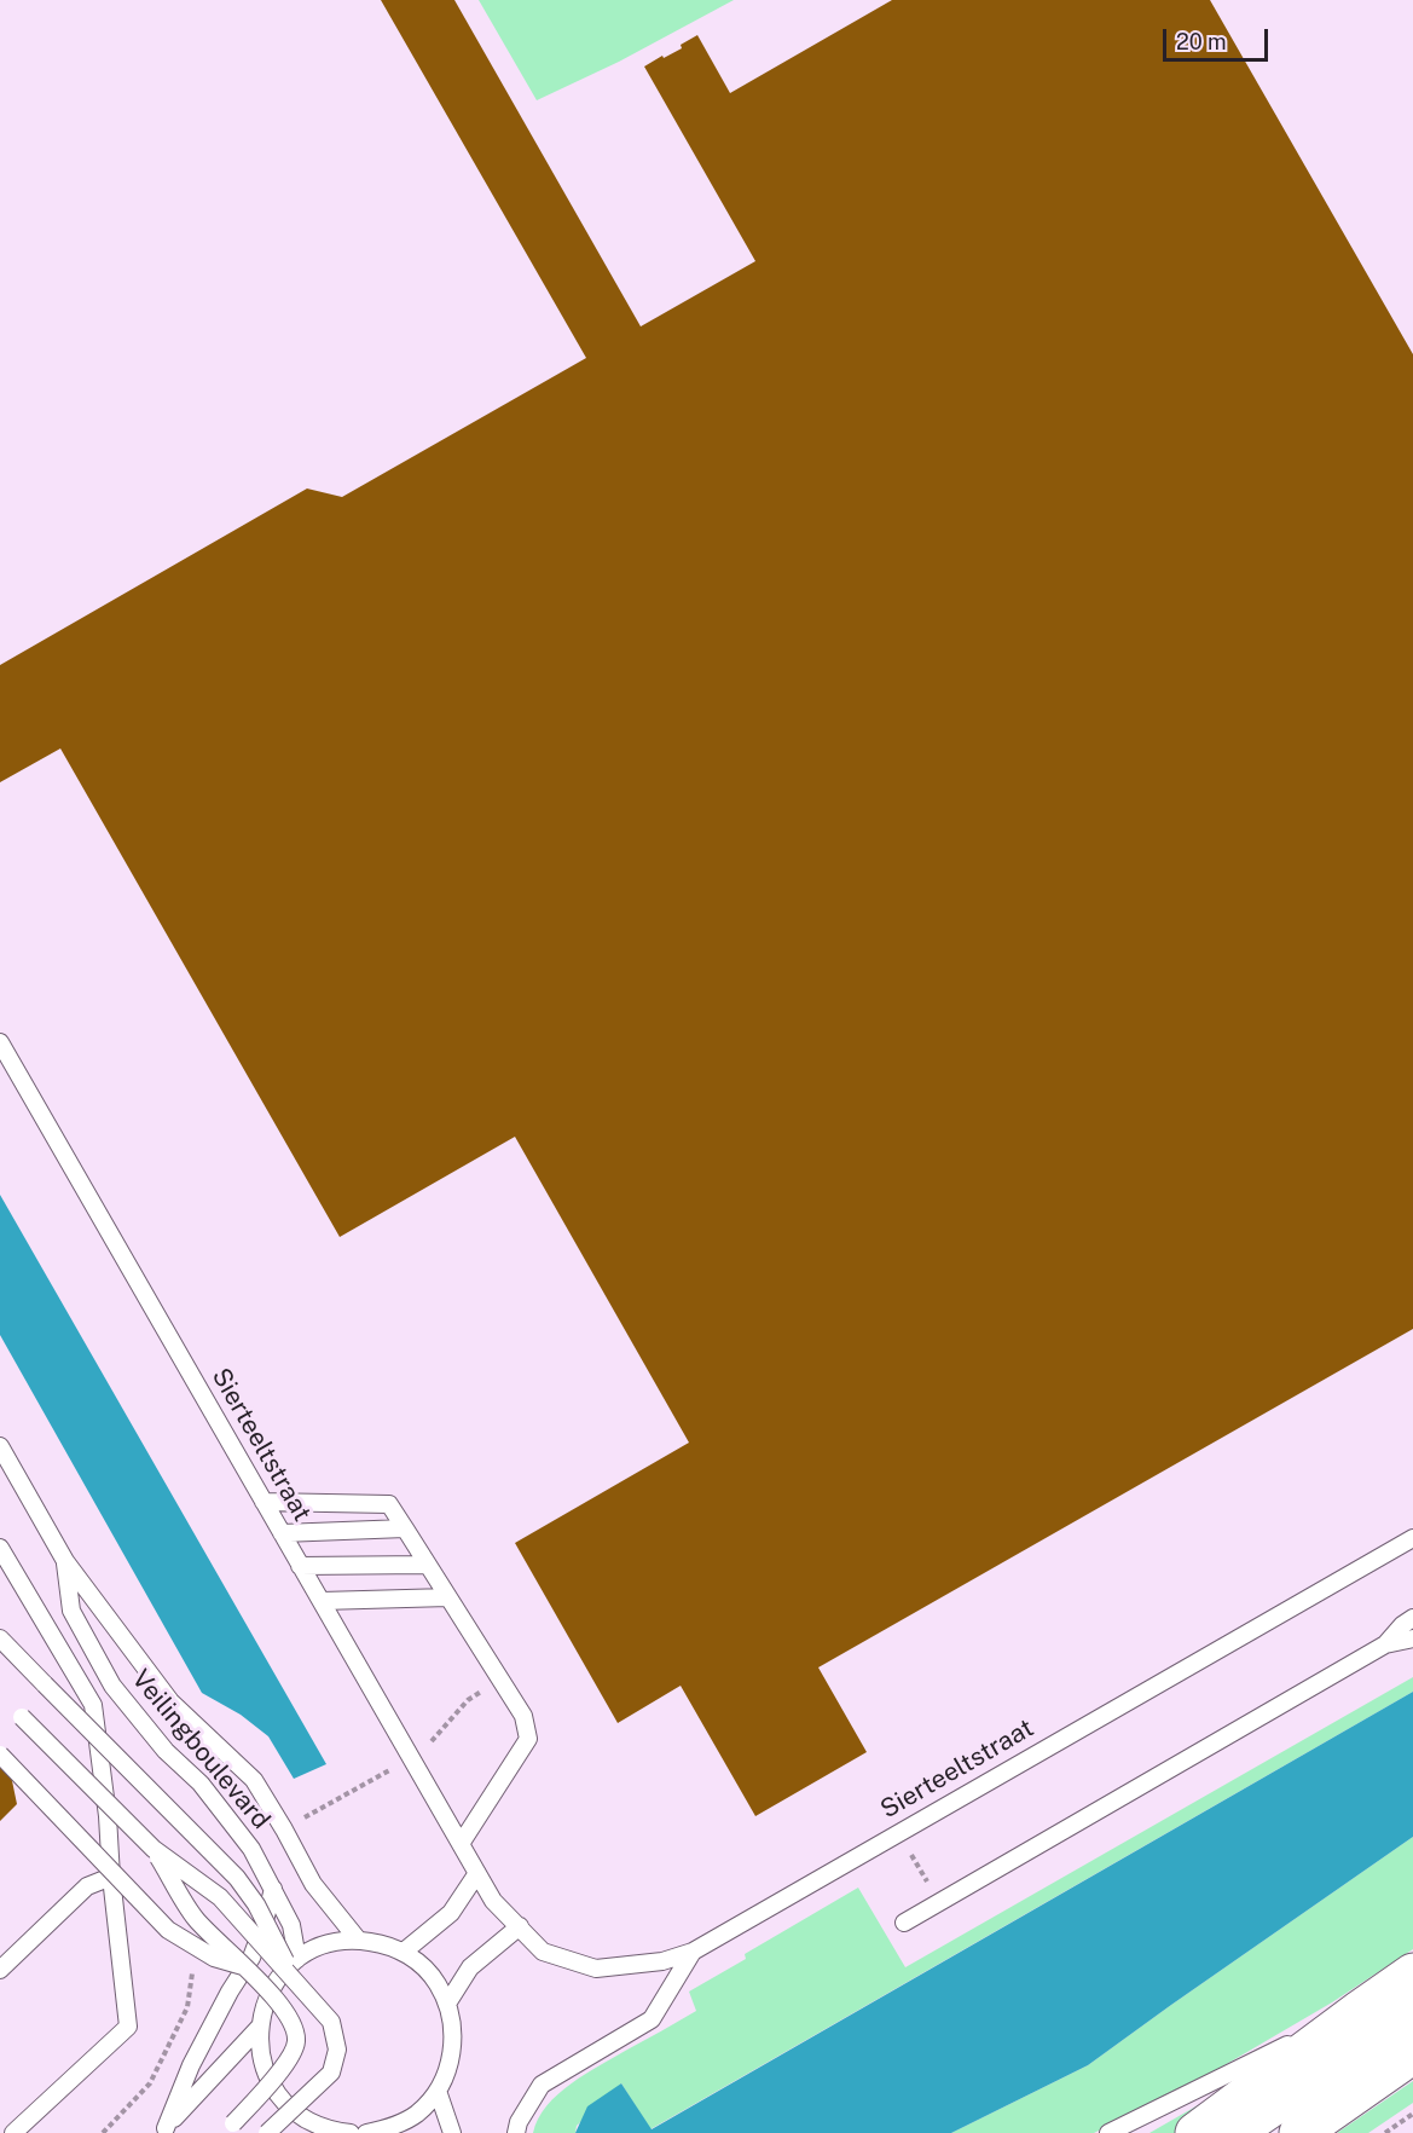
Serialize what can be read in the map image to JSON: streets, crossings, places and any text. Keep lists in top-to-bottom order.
{
  "streets": {
    "lane": ["Sierteeltstraat", "Veilingboulevard"]
  },
  "scale_bar": "20 m"
}
